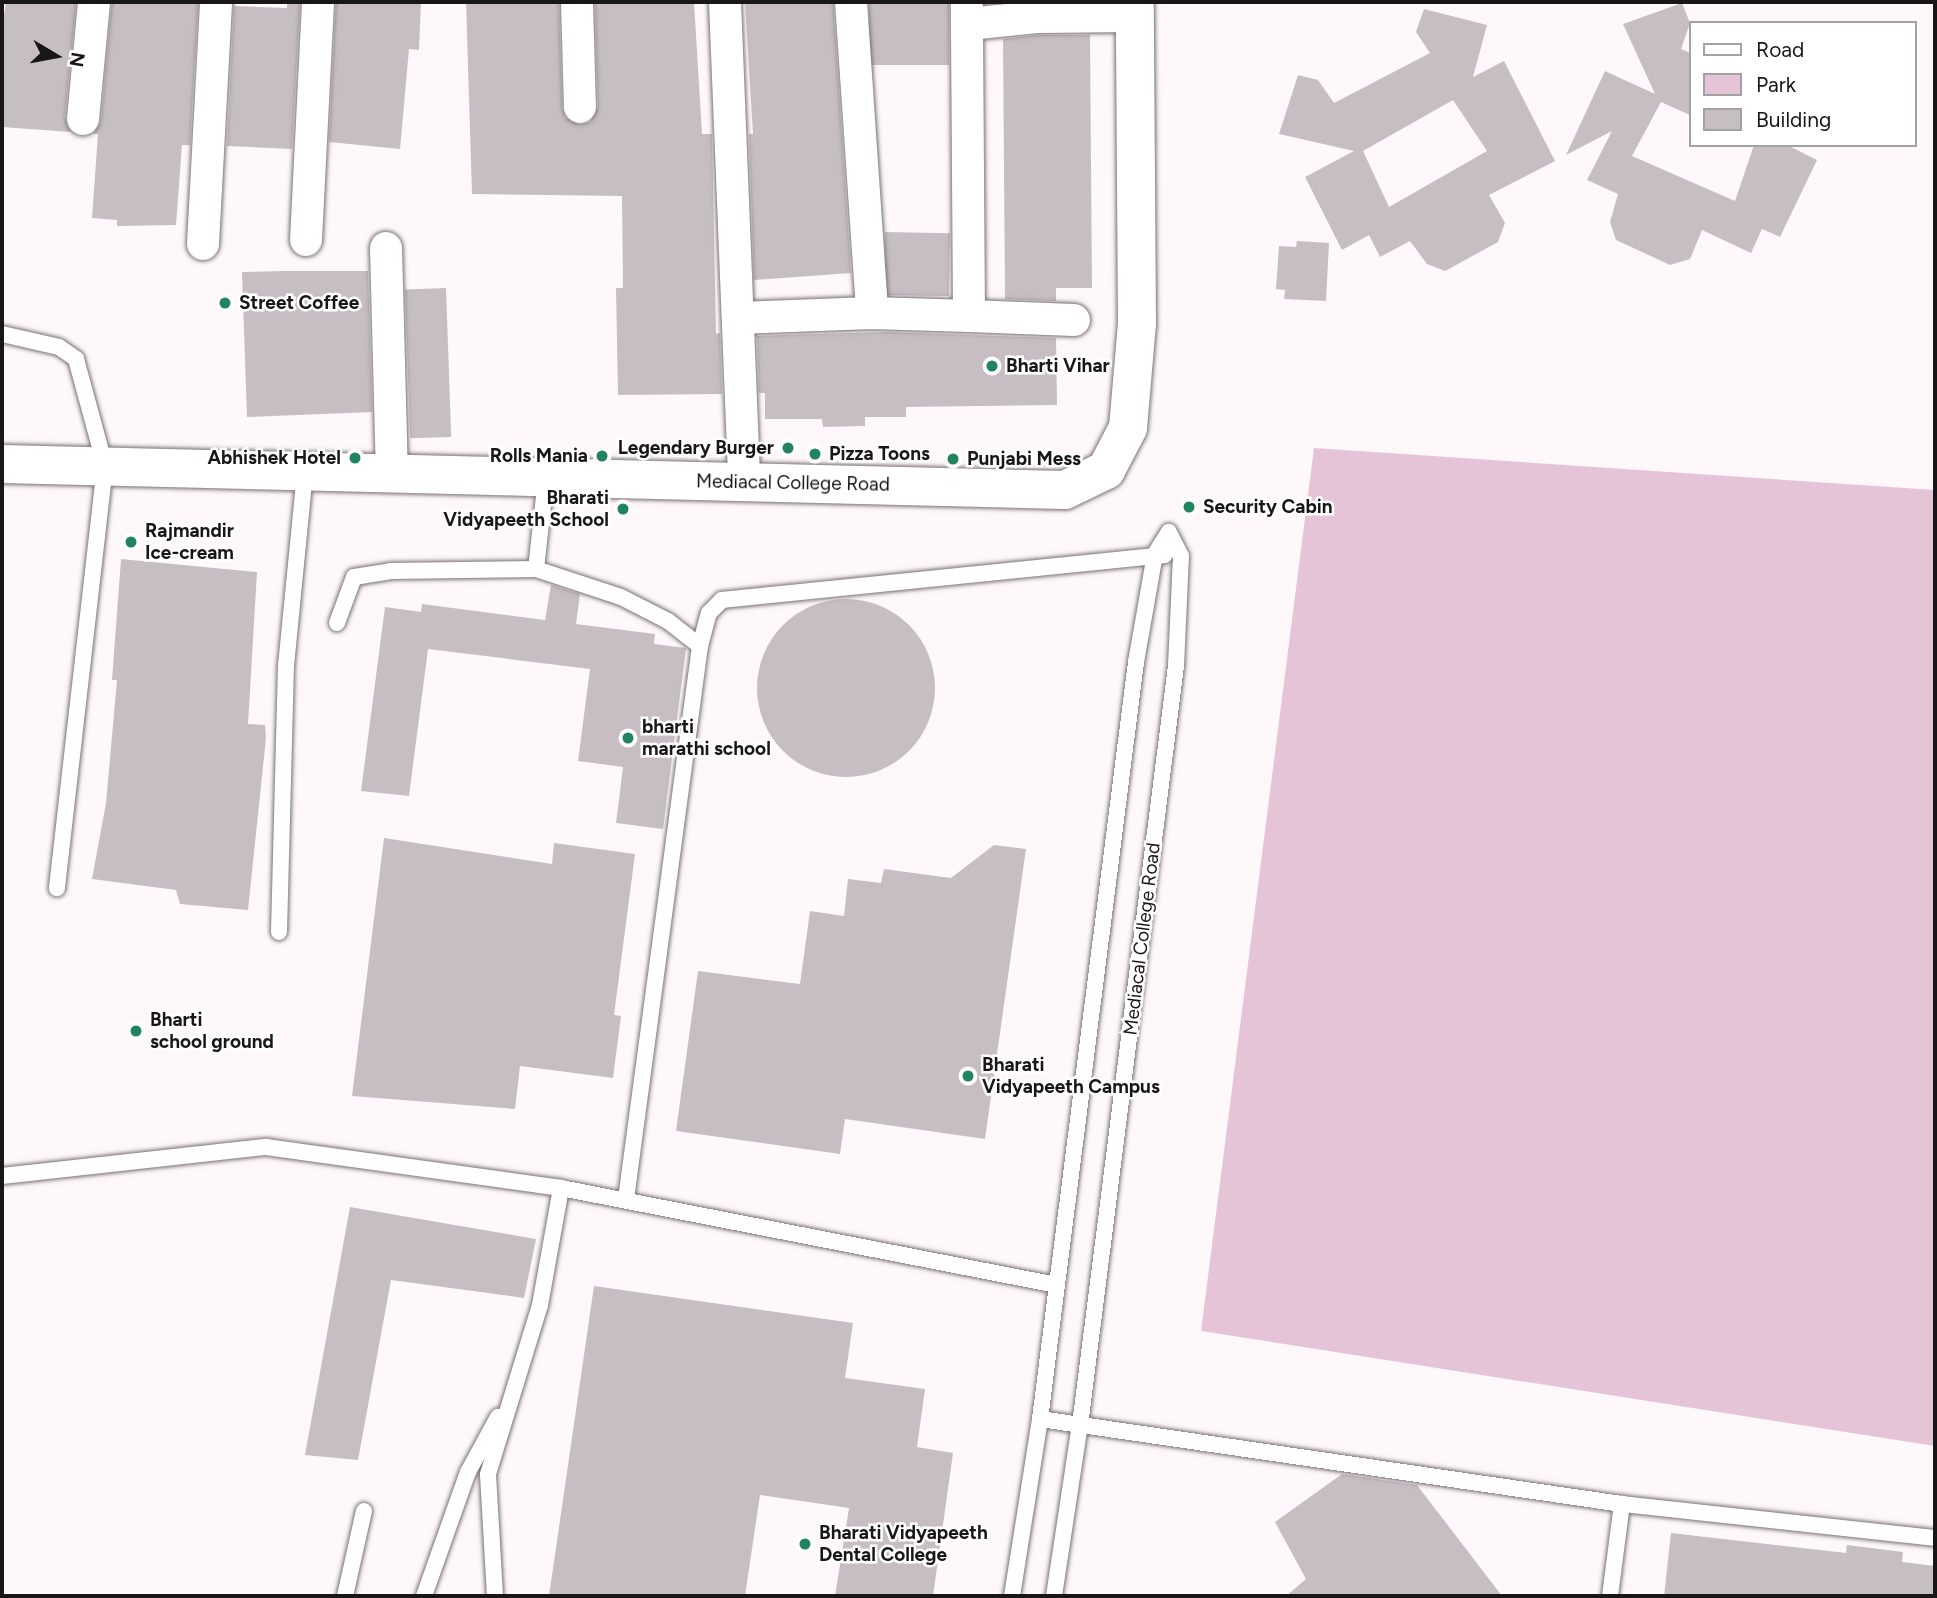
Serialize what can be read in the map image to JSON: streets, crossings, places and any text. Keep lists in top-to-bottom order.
{
  "streets": {
    "street": ["Mediacal College Road"]
  },
  "places": [
    "Street Coffee",
    "Bharti Vihar",
    "Legendary Burger",
    "Pizza Toons",
    "Rolls Mania",
    "Abhishek Hotel",
    "Punjabi Mess",
    "Security Cabin",
    "Bharati Vidyapeeth School",
    "Rajmandir Ice-cream",
    "bharti marathi school",
    "Bharti school ground",
    "Bharati Vidyapeeth Campus",
    "Bharati Vidyapeeth Dental College"
  ],
  "legend": ["Road", "Park", "Building"],
  "north": "right"
}
